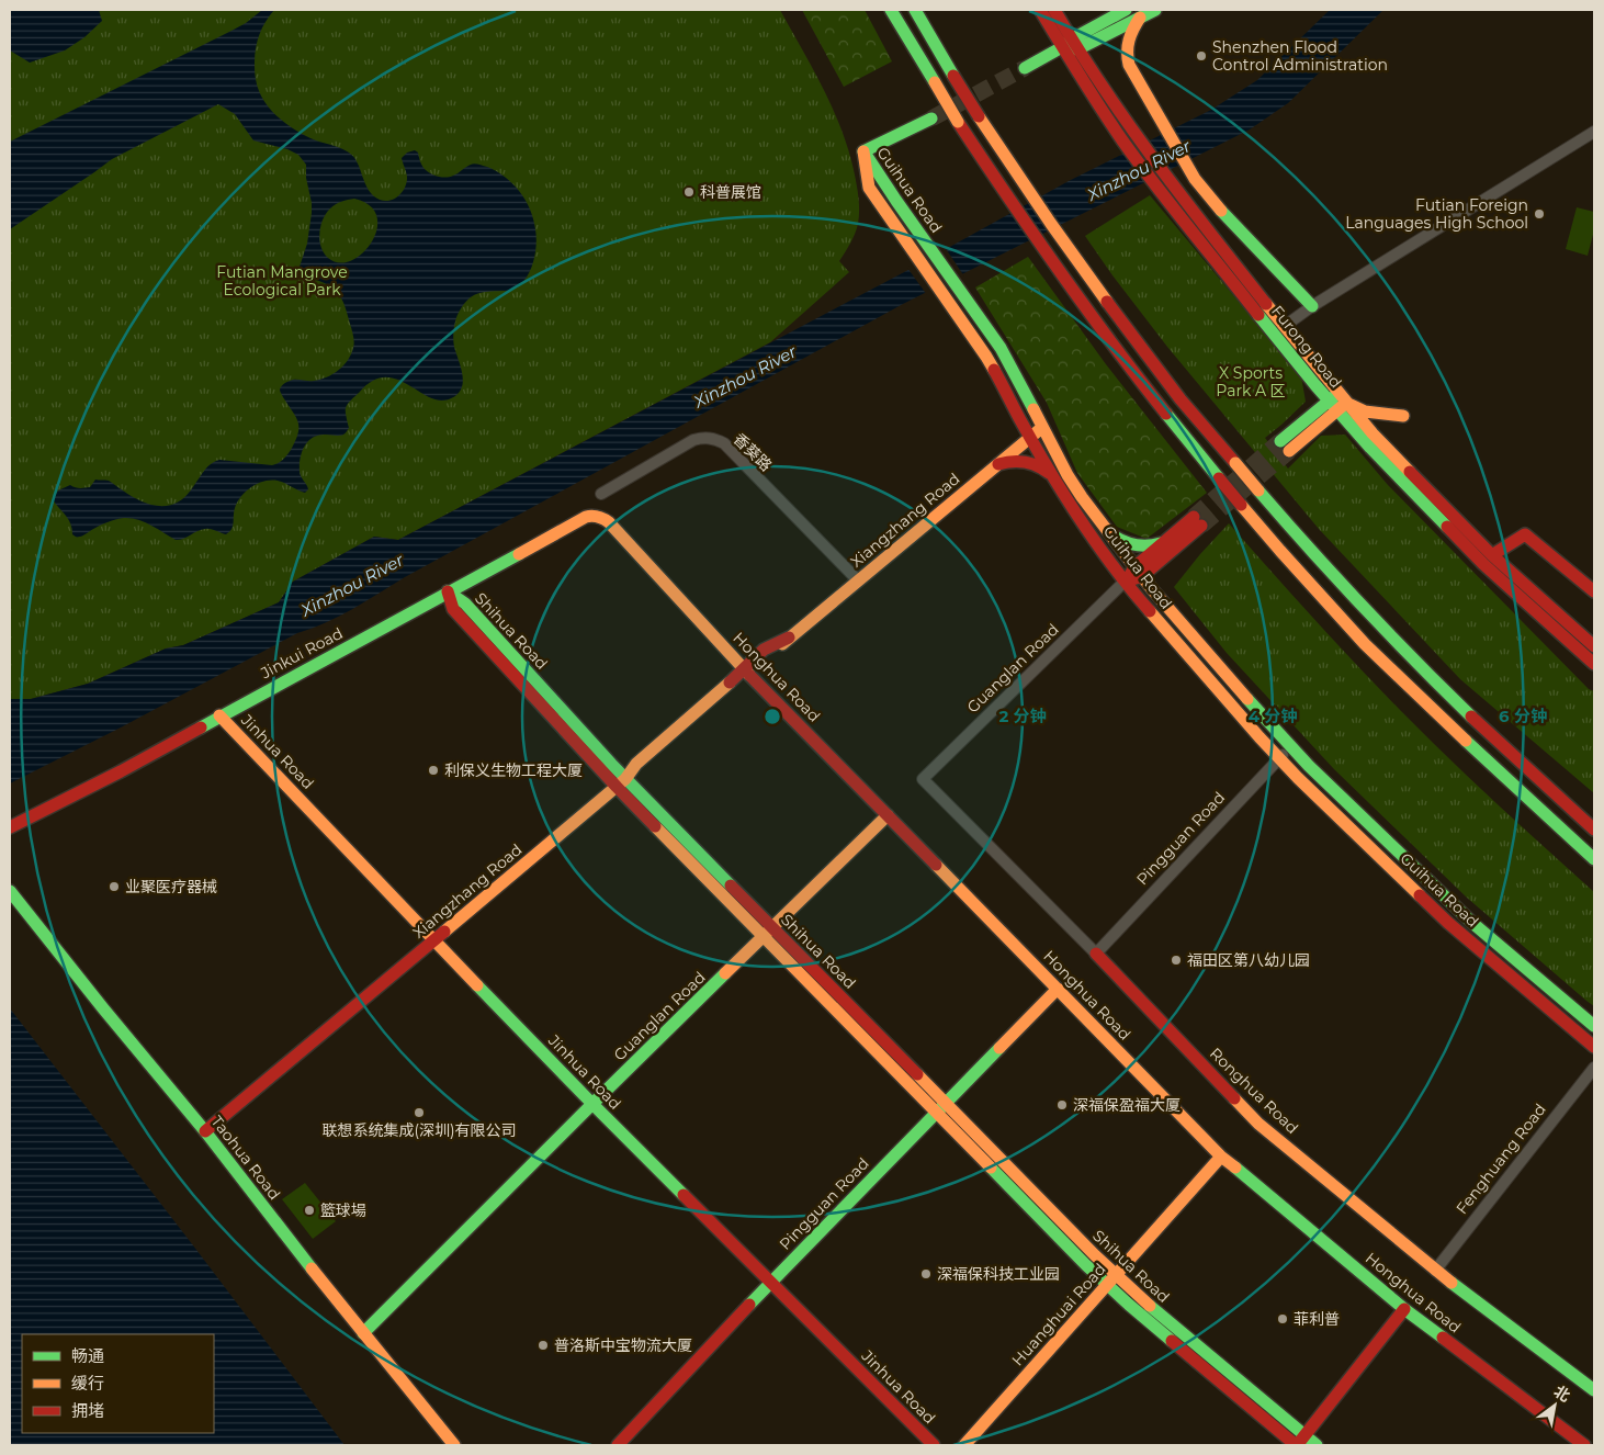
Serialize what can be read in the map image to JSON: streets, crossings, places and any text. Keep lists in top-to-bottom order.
{
  "streets": {
    "main road": [
      "Guihua Road",
      "Furong Road",
      "Xiangzhang Road",
      "Shihua Road",
      "Jinkui Road",
      "Guanglan Road",
      "Honghua Road",
      "Jinhua Road",
      "Pingguan Road",
      "Ronghua Road",
      "Taohua Road",
      "Huanghuai Road"
    ],
    "street": ["香葵路", "Fenghuang Road"]
  },
  "crossings": [
    ["Guihua Road", "Xiangzhang Road"],
    ["Guihua Road", "Guanglan Road"],
    ["Guihua Road", "Pingguan Road"],
    ["香葵路", "Xiangzhang Road"],
    ["Xiangzhang Road", "Shihua Road"],
    ["Xiangzhang Road", "Honghua Road"],
    ["Xiangzhang Road", "Jinhua Road"],
    ["Xiangzhang Road", "Taohua Road"],
    ["Shihua Road", "Jinkui Road"],
    ["Shihua Road", "Guanglan Road"],
    ["Shihua Road", "Pingguan Road"],
    ["Shihua Road", "Huanghuai Road"],
    ["Jinkui Road", "Honghua Road"],
    ["Jinkui Road", "Jinhua Road"],
    ["Guanglan Road", "Honghua Road"],
    ["Guanglan Road", "Jinhua Road"],
    ["Guanglan Road", "Ronghua Road"],
    ["Guanglan Road", "Taohua Road"],
    ["Honghua Road", "Pingguan Road"],
    ["Honghua Road", "Huanghuai Road"],
    ["Jinhua Road", "Pingguan Road"],
    ["Pingguan Road", "Ronghua Road"],
    ["Ronghua Road", "Fenghuang Road"]
  ],
  "water": ["Xinzhou River"],
  "parks": ["Futian Mangrove Ecological Park", "X Sports Park A 区"],
  "places": [
    "Shenzhen Flood Control Administration",
    "科普展馆",
    "Futian Foreign Languages High School",
    "利保义生物工程大厦",
    "业聚医疗器械",
    "福田区第八幼儿园",
    "深福保盈福大厦",
    "联想系统集成(深圳)有限公司",
    "籃球場",
    "深福保科技工业园",
    "菲利普",
    "普洛斯中宝物流大厦"
  ],
  "legend": ["畅通", "缓行", "拥堵"],
  "north": "top right",
  "rings": ["2 分钟", "4 分钟", "6 分钟"]
}
